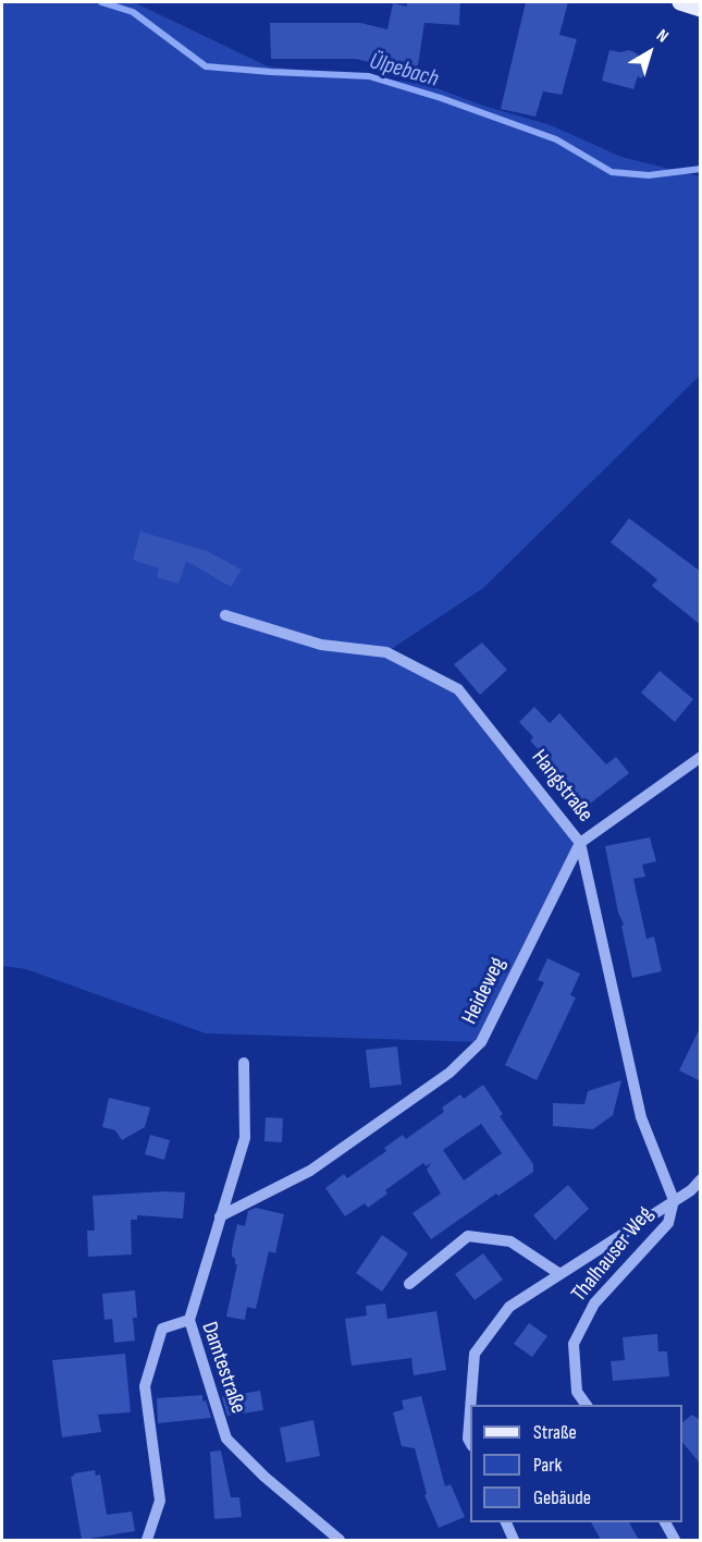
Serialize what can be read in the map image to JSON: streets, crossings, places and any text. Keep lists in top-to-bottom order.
{
  "streets": {
    "street": [
      "Hangstraße",
      "Heideweg",
      "Thalhauser Weg",
      "Damtestraße"
    ]
  },
  "crossings": [
    ["Hangstraße", "Heideweg"],
    ["Hangstraße", "Thalhauser Weg"]
  ],
  "water": ["Ülpebach"],
  "legend": ["Straße", "Park", "Gebäude"],
  "north": "top right"
}
